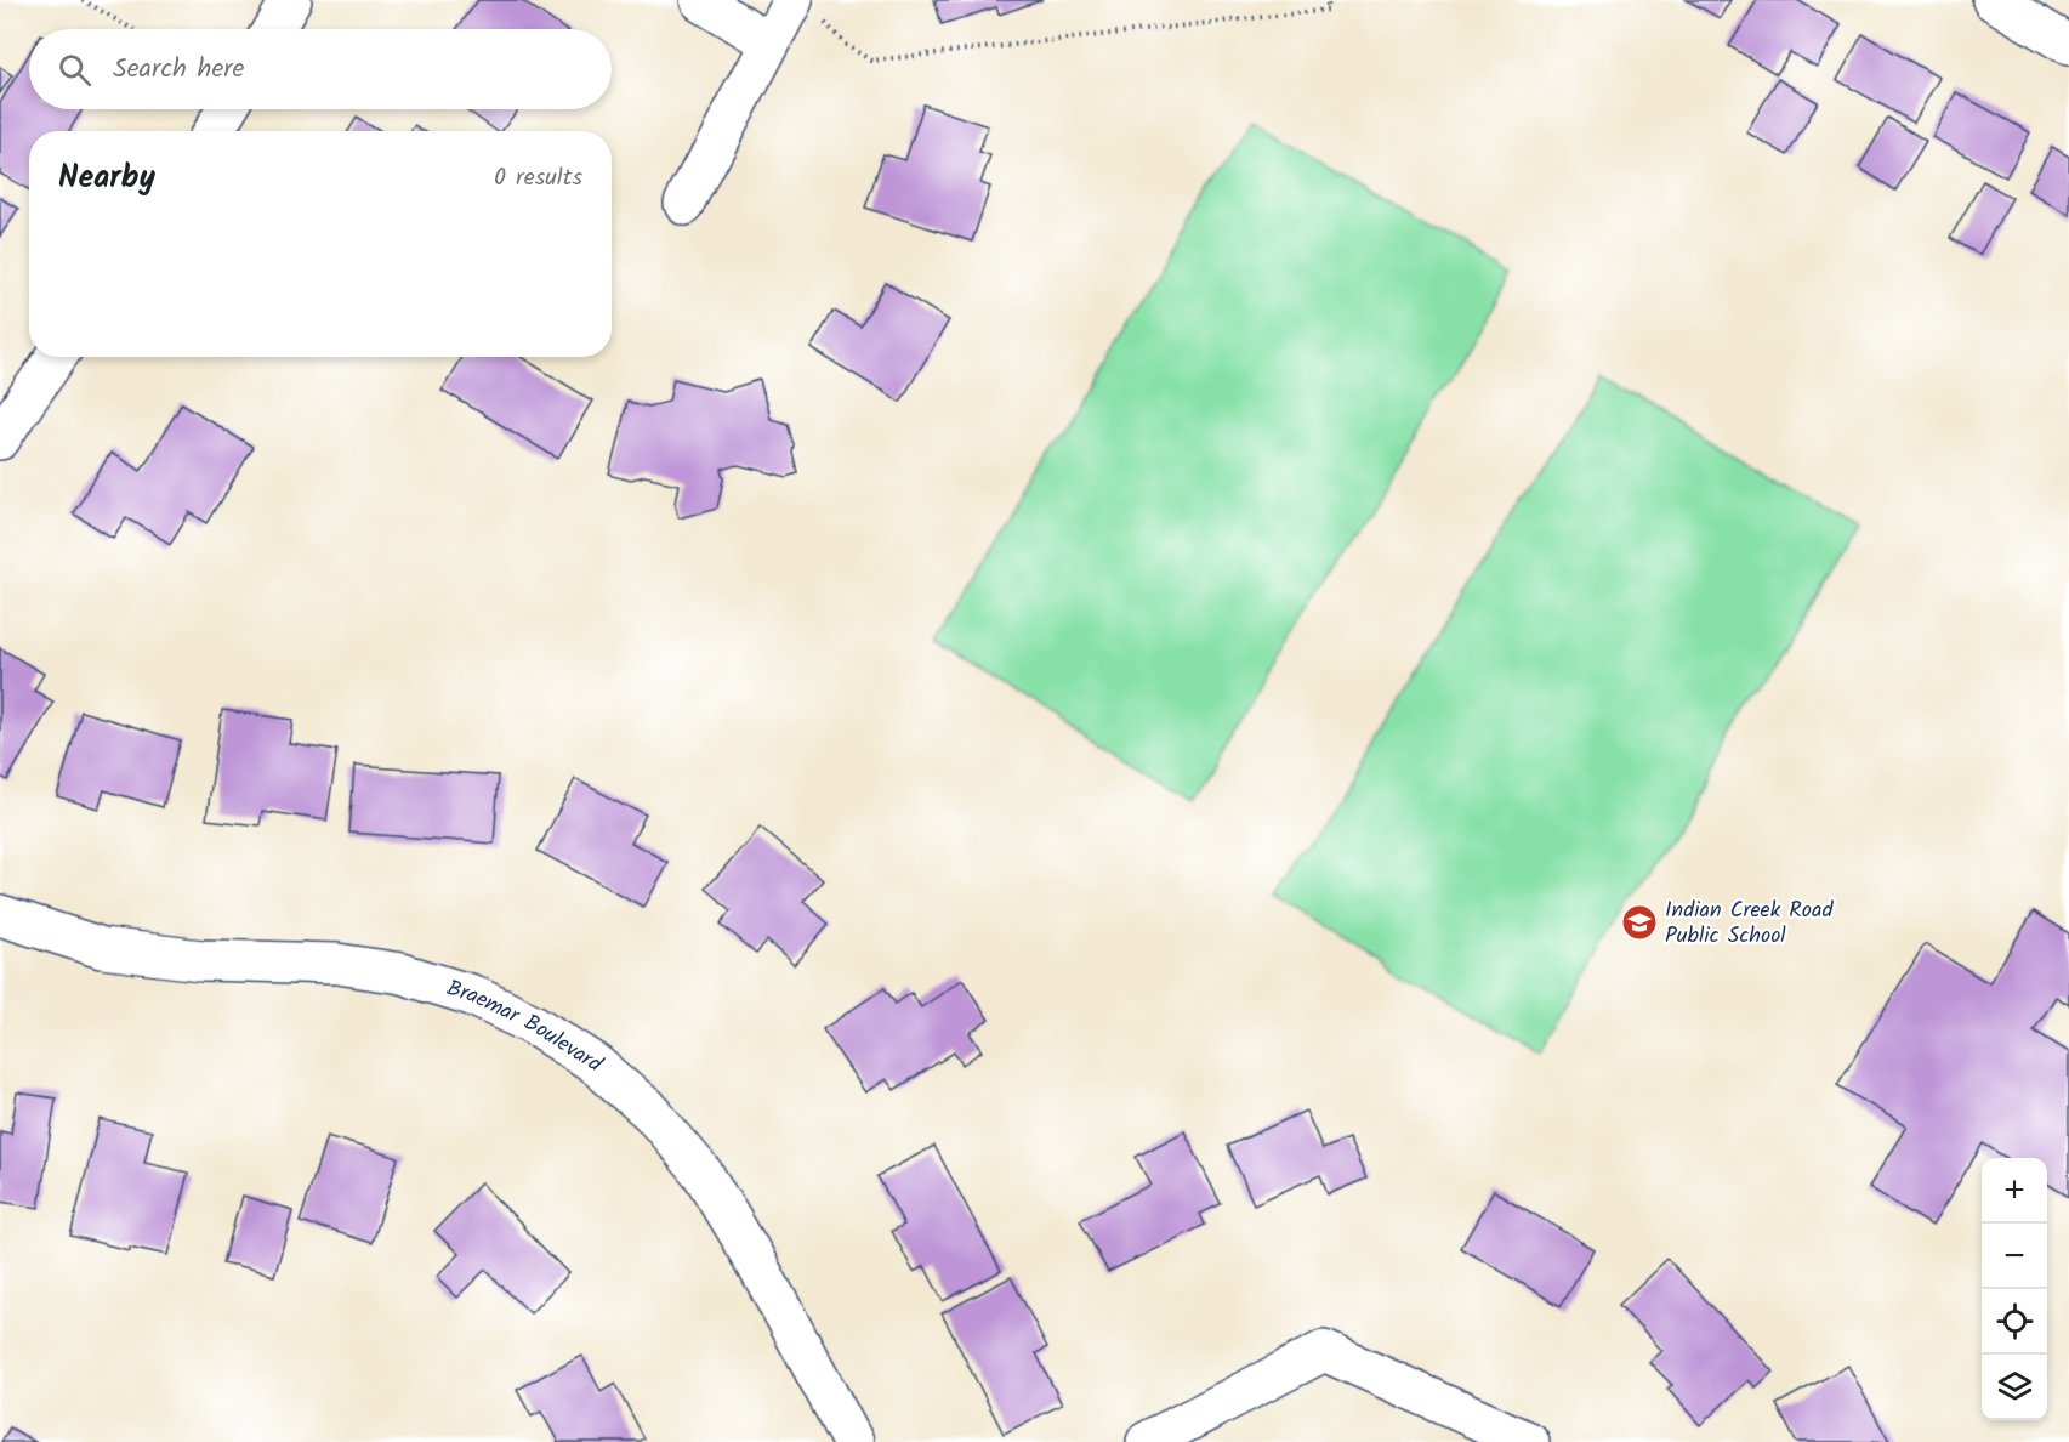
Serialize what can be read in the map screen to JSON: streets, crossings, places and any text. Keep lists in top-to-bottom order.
{
  "streets": {
    "street": ["Braemar Boulevard"]
  },
  "places": {
    "school or university": ["Indian Creek Road Public School"]
  },
  "page": {
    "search": "Search here",
    "heading": ["Nearby", "0 results"],
    "map_buttons": ["+", "−"]
  }
}
